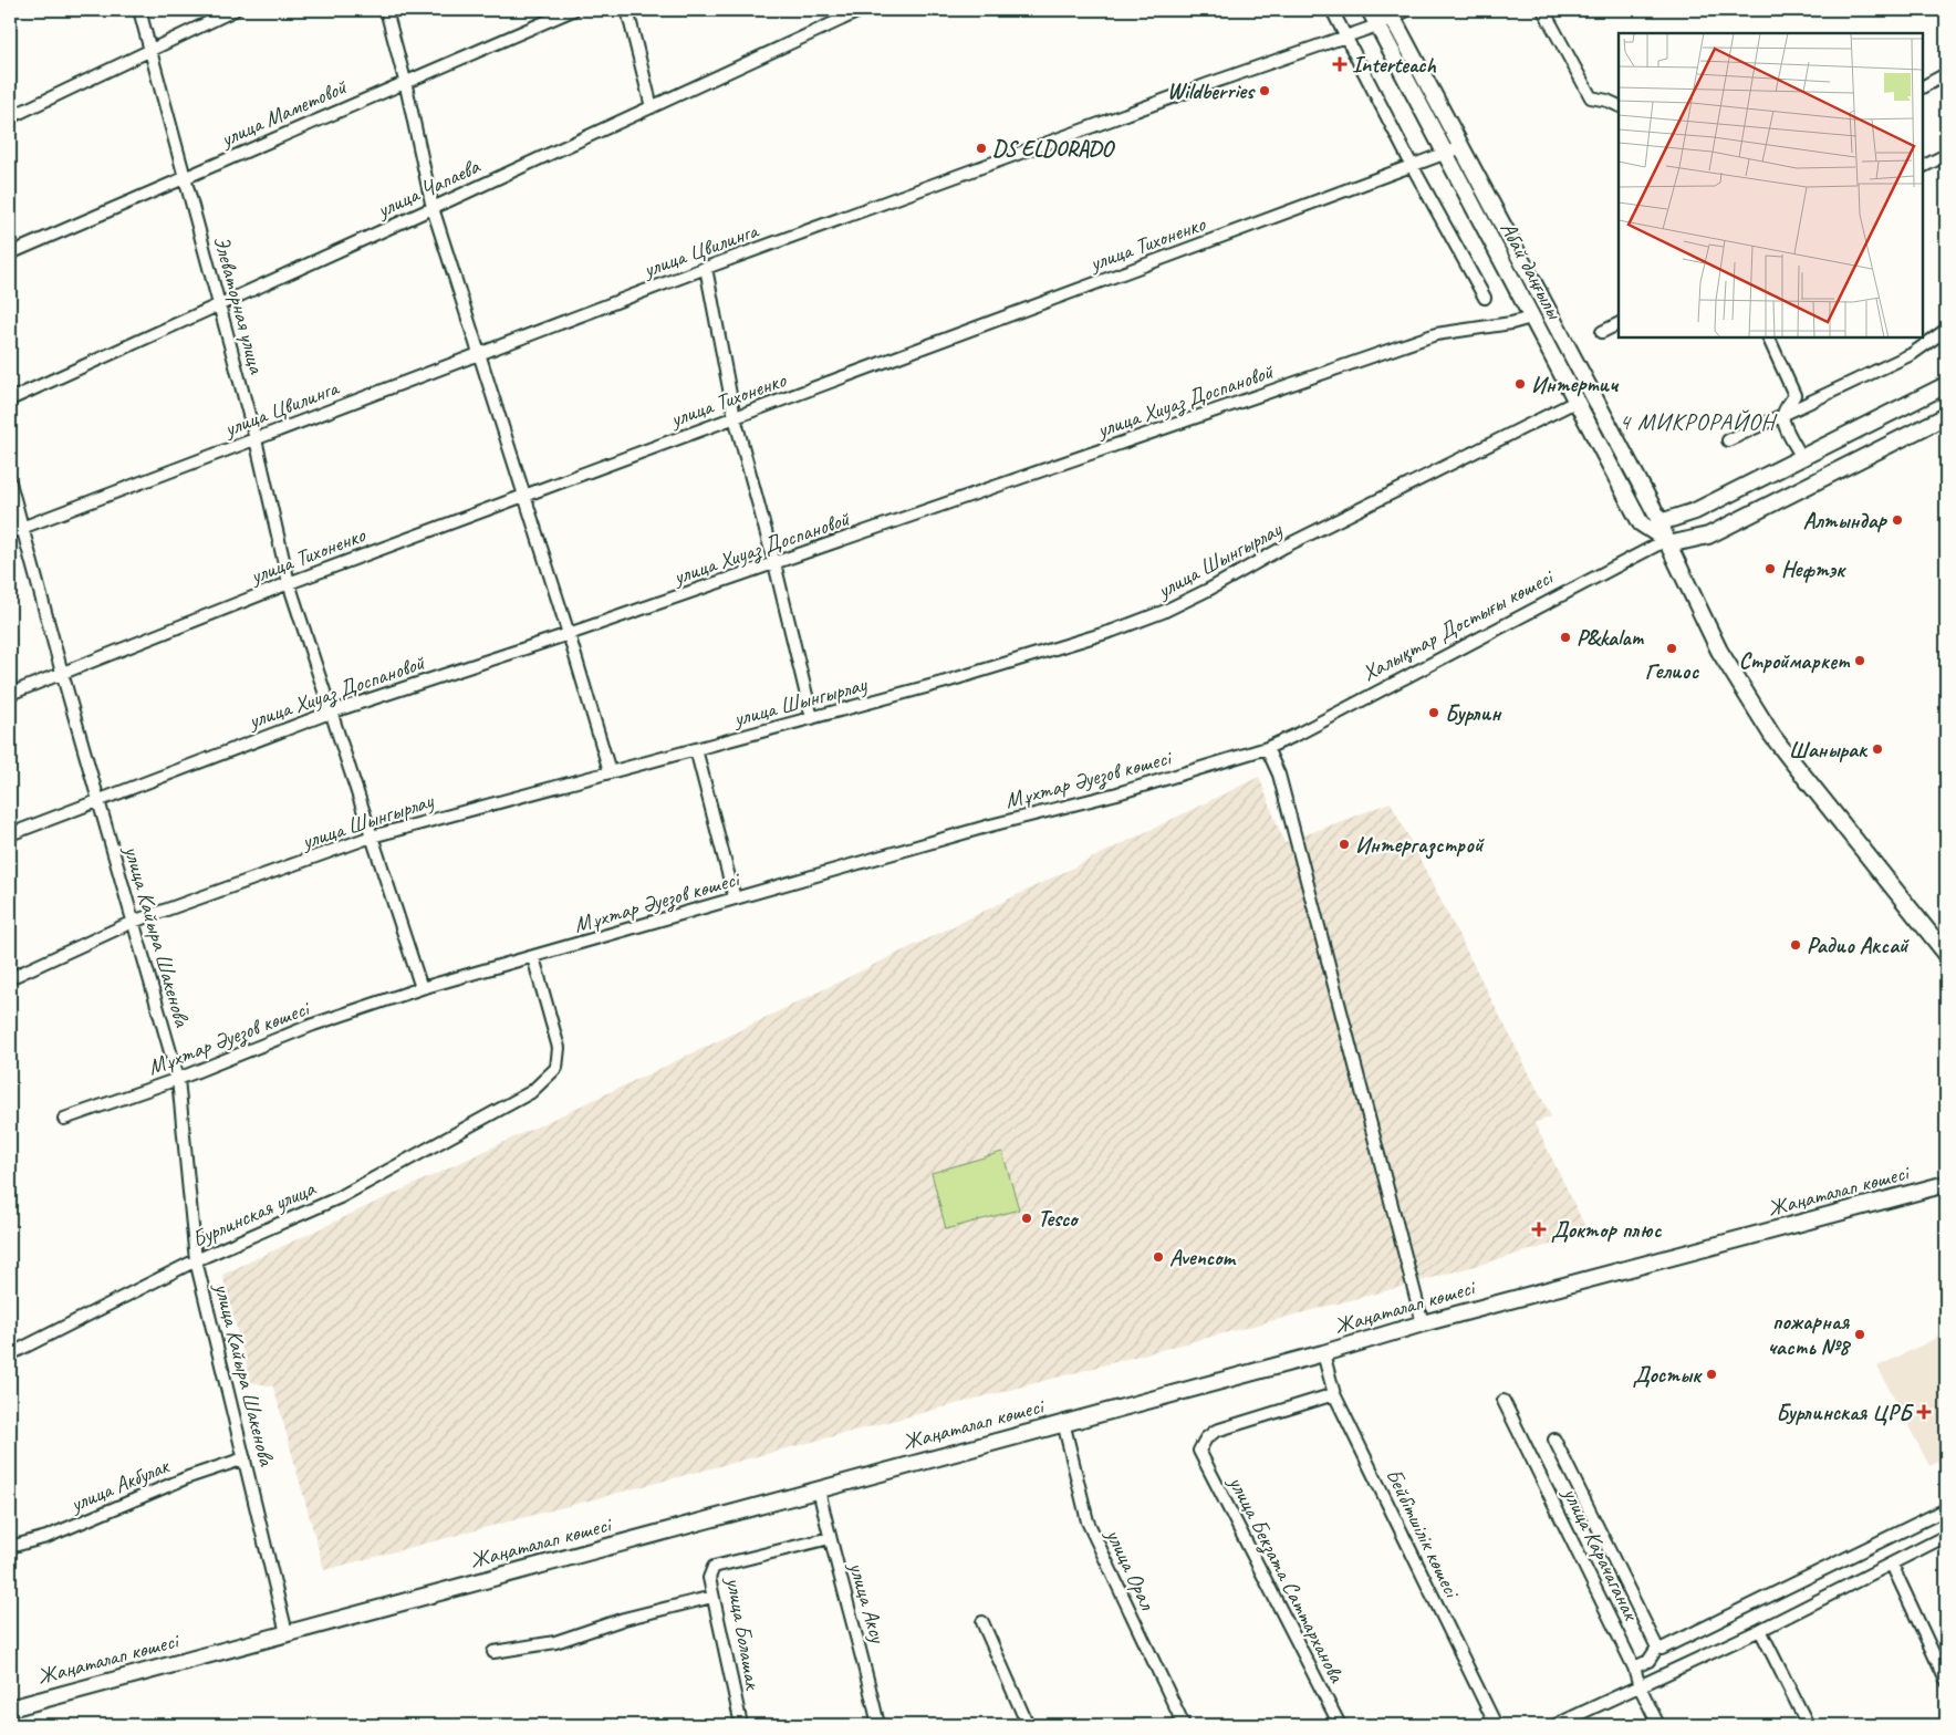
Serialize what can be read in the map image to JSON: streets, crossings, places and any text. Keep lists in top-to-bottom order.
{
  "streets": {
    "main road": ["Абай даңғылы", "Халықтар Достығы көшесі", "Жаңаталап көшесі"],
    "street": [
      "улица Маметовой",
      "улица Чапаева",
      "улица Тихоненко",
      "улица Цвилинга",
      "Элеваторная улица",
      "улица Хиуаз Доспановой",
      "улица Шынгырлау",
      "Мұхтар Әуезов көшесі",
      "улица Кайыра Шакенова",
      "Бурлинская улица",
      "улица Акбулак",
      "Бейбітшілік көшесі",
      "улица Карачаганак",
      "улица Орал",
      "улица Бекзата Саттарханова",
      "улица Аксу",
      "улица Болашак"
    ]
  },
  "crossings": [
    ["улица Маметовой", "Элеваторная улица"],
    ["улица Чапаева", "Элеваторная улица"],
    ["улица Тихоненко", "Абай даңғылы"],
    ["улица Тихоненко", "Элеваторная улица"],
    ["улица Тихоненко", "улица Кайыра Шакенова"],
    ["улица Цвилинга", "Абай даңғылы"],
    ["улица Цвилинга", "Элеваторная улица"],
    ["улица Цвилинга", "улица Кайыра Шакенова"],
    ["Абай даңғылы", "улица Хиуаз Доспановой"],
    ["Абай даңғылы", "улица Шынгырлау"],
    ["Абай даңғылы", "Халықтар Достығы көшесі"],
    ["Элеваторная улица", "улица Хиуаз Доспановой"],
    ["Элеваторная улица", "улица Шынгырлау"],
    ["Элеваторная улица", "Мұхтар Әуезов көшесі"],
    ["улица Хиуаз Доспановой", "улица Кайыра Шакенова"],
    ["улица Шынгырлау", "улица Кайыра Шакенова"],
    ["Халықтар Достығы көшесі", "Мұхтар Әуезов көшесі"],
    ["Мұхтар Әуезов көшесі", "улица Кайыра Шакенова"],
    ["Мұхтар Әуезов көшесі", "Бурлинская улица"],
    ["улица Кайыра Шакенова", "Жаңаталап көшесі"],
    ["улица Кайыра Шакенова", "Бурлинская улица"],
    ["улица Кайыра Шакенова", "улица Акбулак"],
    ["Жаңаталап көшесі", "Бейбітшілік көшесі"],
    ["Жаңаталап көшесі", "улица Орал"],
    ["Жаңаталап көшесі", "улица Аксу"],
    ["Бейбітшілік көшесі", "улица Бекзата Саттарханова"],
    ["улица Аксу", "улица Болашак"]
  ],
  "districts": ["4 МИКРОРАЙОН"],
  "places": {
    "health": ["Interteach", "Доктор плюс", "Бурлинская ЦРБ"],
    "other": [
      "Wildberries",
      "DS ELDORADO",
      "Интертич",
      "Алтындар",
      "Нефтэк",
      "P&kalam",
      "Гелиос",
      "Строймаркет",
      "Бурлин",
      "Шанырак",
      "Интергазстрой",
      "Радио Аксай",
      "Tesco",
      "Avencom",
      "пожарная часть №8",
      "Достык"
    ]
  }
}
